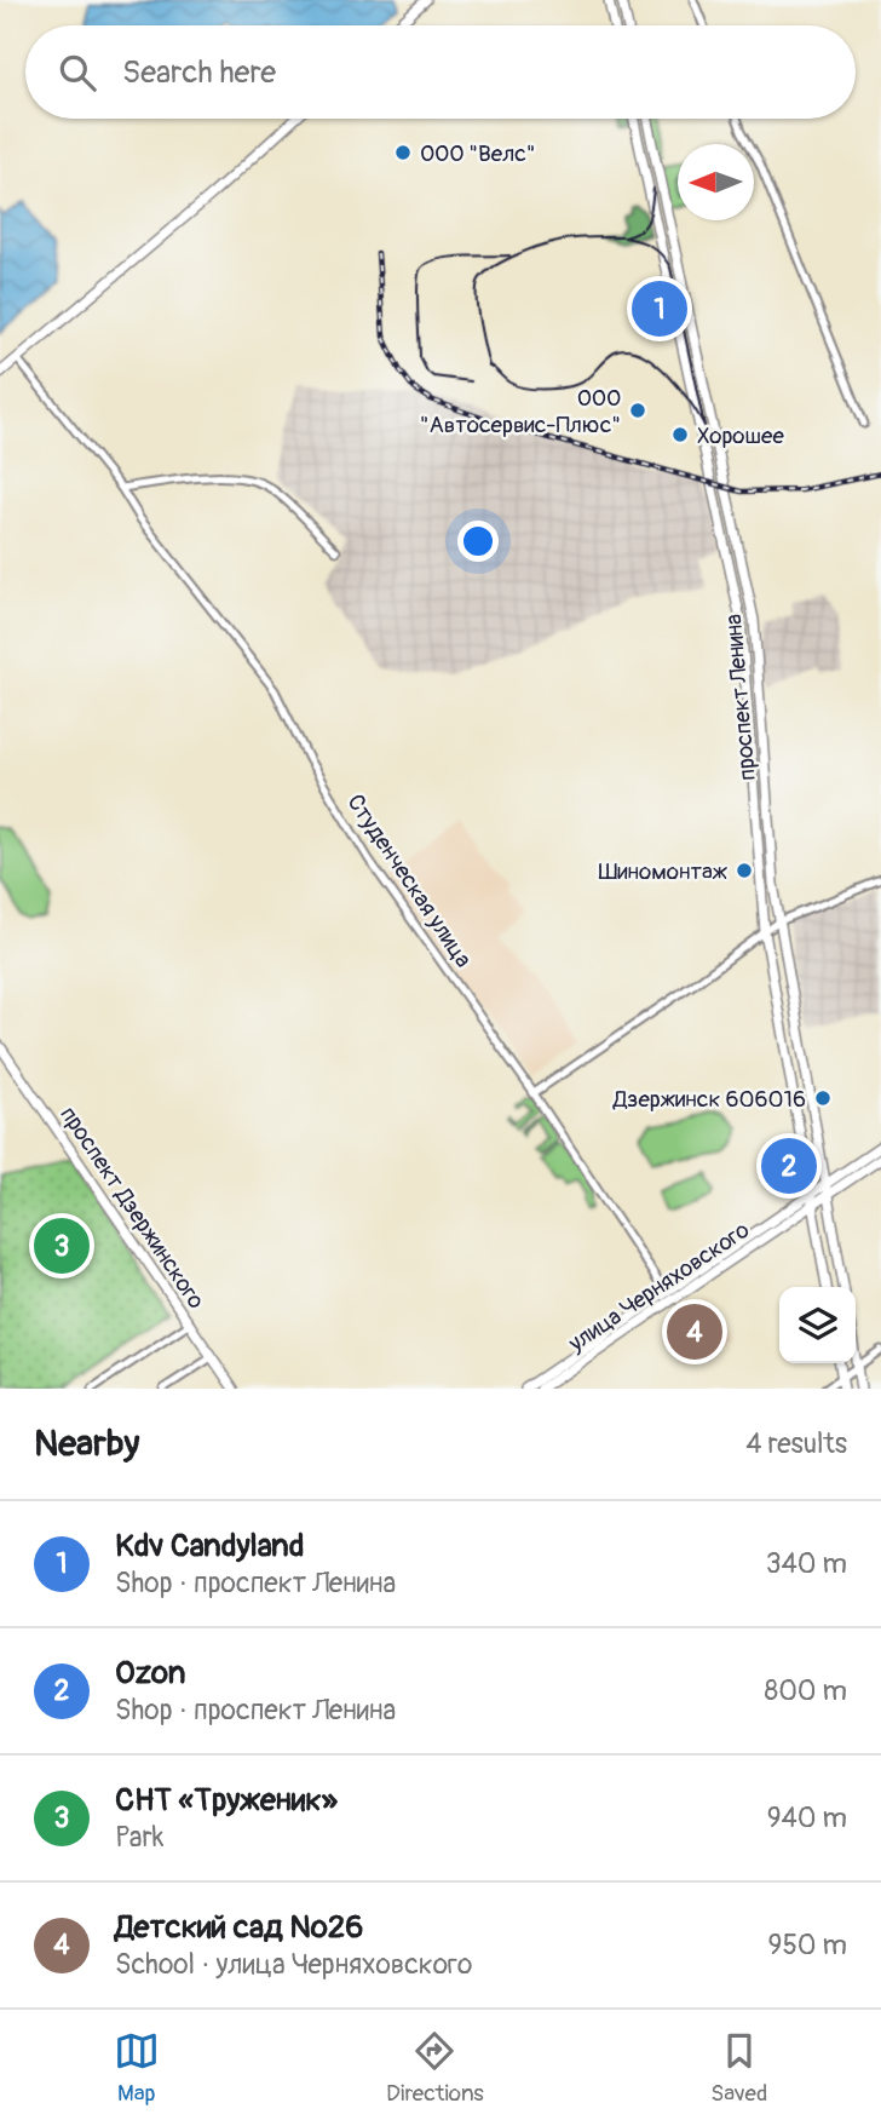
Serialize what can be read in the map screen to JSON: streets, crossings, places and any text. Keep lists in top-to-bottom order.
{
  "streets": {
    "main road": ["проспект Ленина", "проспект Дзержинского", "улица Черняховского"],
    "street": ["Студенческая улица"]
  },
  "crossings": [
    ["проспект Ленина", "улица Черняховского"],
    ["Студенческая улица", "улица Черняховского"]
  ],
  "places": [
    "ООО \"Велс\"",
    "ООО \"Автосервис-Плюс\"",
    "Хорошее",
    "Шиномонтаж",
    "Дзержинск 606016"
  ],
  "north": "left",
  "page": {
    "search": "Search here",
    "pins": [
      "1",
      "2",
      "3",
      "4"
    ],
    "heading": ["Nearby", "4 results"],
    "list": [
      {
        "mark": "1",
        "name": "Kdv Candyland",
        "note": "Shop · проспект Ленина",
        "value": "340 m"
      },
      {
        "mark": "2",
        "name": "Ozon",
        "note": "Shop · проспект Ленина",
        "value": "800 m"
      },
      {
        "mark": "3",
        "name": "СНТ «Труженик»",
        "note": "Park",
        "value": "940 m"
      },
      {
        "mark": "4",
        "name": "Детский сад №26",
        "note": "School · улица Черняховского",
        "value": "950 m"
      }
    ],
    "nav": ["Map", "Directions", "Saved"]
  }
}
